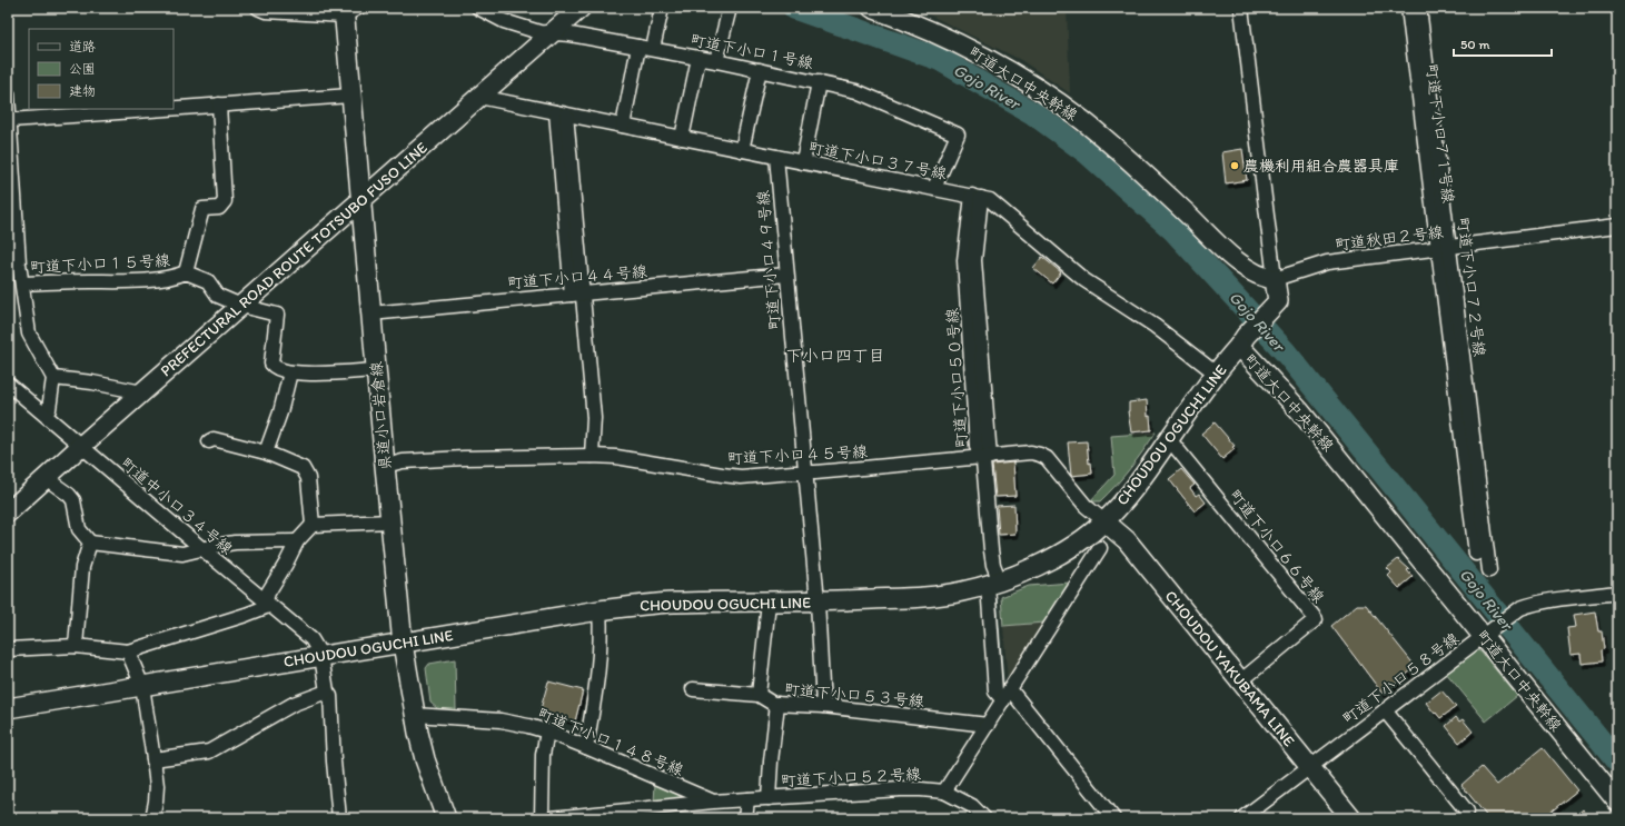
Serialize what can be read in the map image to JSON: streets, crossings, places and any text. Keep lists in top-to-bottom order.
{
  "streets": {
    "street": [
      "町道下小口１号線",
      "町道大口中央幹線",
      "町道下小口７１号線",
      "町道下小口３７号線",
      "町道秋田２号線",
      "PREFECTURAL ROAD ROUTE TOTSUBO FUSO LINE",
      "町道下小口４９号線",
      "町道下小口１５号線",
      "町道下小口４４号線",
      "町道下小口７２号線",
      "町道下小口５０号線",
      "県道小口岩倉線",
      "CHOUDOU OGUCHI LINE",
      "町道下小口４５号線",
      "町道中小口３４号線",
      "町道下小口６６号線",
      "CHOUDOU YAKUBAMA LINE",
      "町道下小口５８号線",
      "町道下小口５３号線",
      "町道下小口１４８号線",
      "町道下小口５２号線"
    ]
  },
  "crossings": [
    ["町道下小口１号線", "町道下小口３７号線"],
    ["町道下小口１号線", "PREFECTURAL ROAD ROUTE TOTSUBO FUSO LINE"],
    ["町道大口中央幹線", "町道秋田２号線"],
    ["町道大口中央幹線", "CHOUDOU OGUCHI LINE"],
    ["町道大口中央幹線", "町道下小口５８号線"],
    ["町道下小口７１号線", "町道秋田２号線"],
    ["町道下小口７１号線", "町道下小口７２号線"],
    ["町道下小口３７号線", "PREFECTURAL ROAD ROUTE TOTSUBO FUSO LINE"],
    ["町道下小口３７号線", "町道下小口４９号線"],
    ["町道下小口３７号線", "町道下小口５０号線"],
    ["町道下小口３７号線", "CHOUDOU OGUCHI LINE"],
    ["町道秋田２号線", "町道下小口７２号線"],
    ["PREFECTURAL ROAD ROUTE TOTSUBO FUSO LINE", "町道下小口１５号線"],
    ["PREFECTURAL ROAD ROUTE TOTSUBO FUSO LINE", "県道小口岩倉線"],
    ["PREFECTURAL ROAD ROUTE TOTSUBO FUSO LINE", "町道中小口３４号線"],
    ["町道下小口４９号線", "町道下小口４４号線"],
    ["町道下小口４９号線", "CHOUDOU OGUCHI LINE"],
    ["町道下小口４９号線", "町道下小口４５号線"],
    ["町道下小口４９号線", "町道下小口５３号線"],
    ["町道下小口１５号線", "県道小口岩倉線"],
    ["町道下小口４４号線", "県道小口岩倉線"],
    ["町道下小口５０号線", "CHOUDOU OGUCHI LINE"],
    ["町道下小口５０号線", "町道下小口４５号線"],
    ["県道小口岩倉線", "CHOUDOU OGUCHI LINE"],
    ["県道小口岩倉線", "町道下小口４５号線"],
    ["県道小口岩倉線", "町道下小口１４８号線"],
    ["CHOUDOU OGUCHI LINE", "町道下小口４５号線"],
    ["CHOUDOU OGUCHI LINE", "町道中小口３４号線"],
    ["CHOUDOU OGUCHI LINE", "町道下小口６６号線"],
    ["CHOUDOU OGUCHI LINE", "CHOUDOU YAKUBAMA LINE"],
    ["町道下小口４５号線", "CHOUDOU YAKUBAMA LINE"],
    ["町道下小口６６号線", "CHOUDOU YAKUBAMA LINE"],
    ["CHOUDOU YAKUBAMA LINE", "町道下小口５８号線"],
    ["町道下小口１４８号線", "町道下小口５２号線"]
  ],
  "districts": ["下小口四丁目"],
  "water": ["Gojo River"],
  "places": ["農機利用組合農器具庫"],
  "legend": ["道路", "公園", "建物"],
  "scale_bar": "50 m"
}
